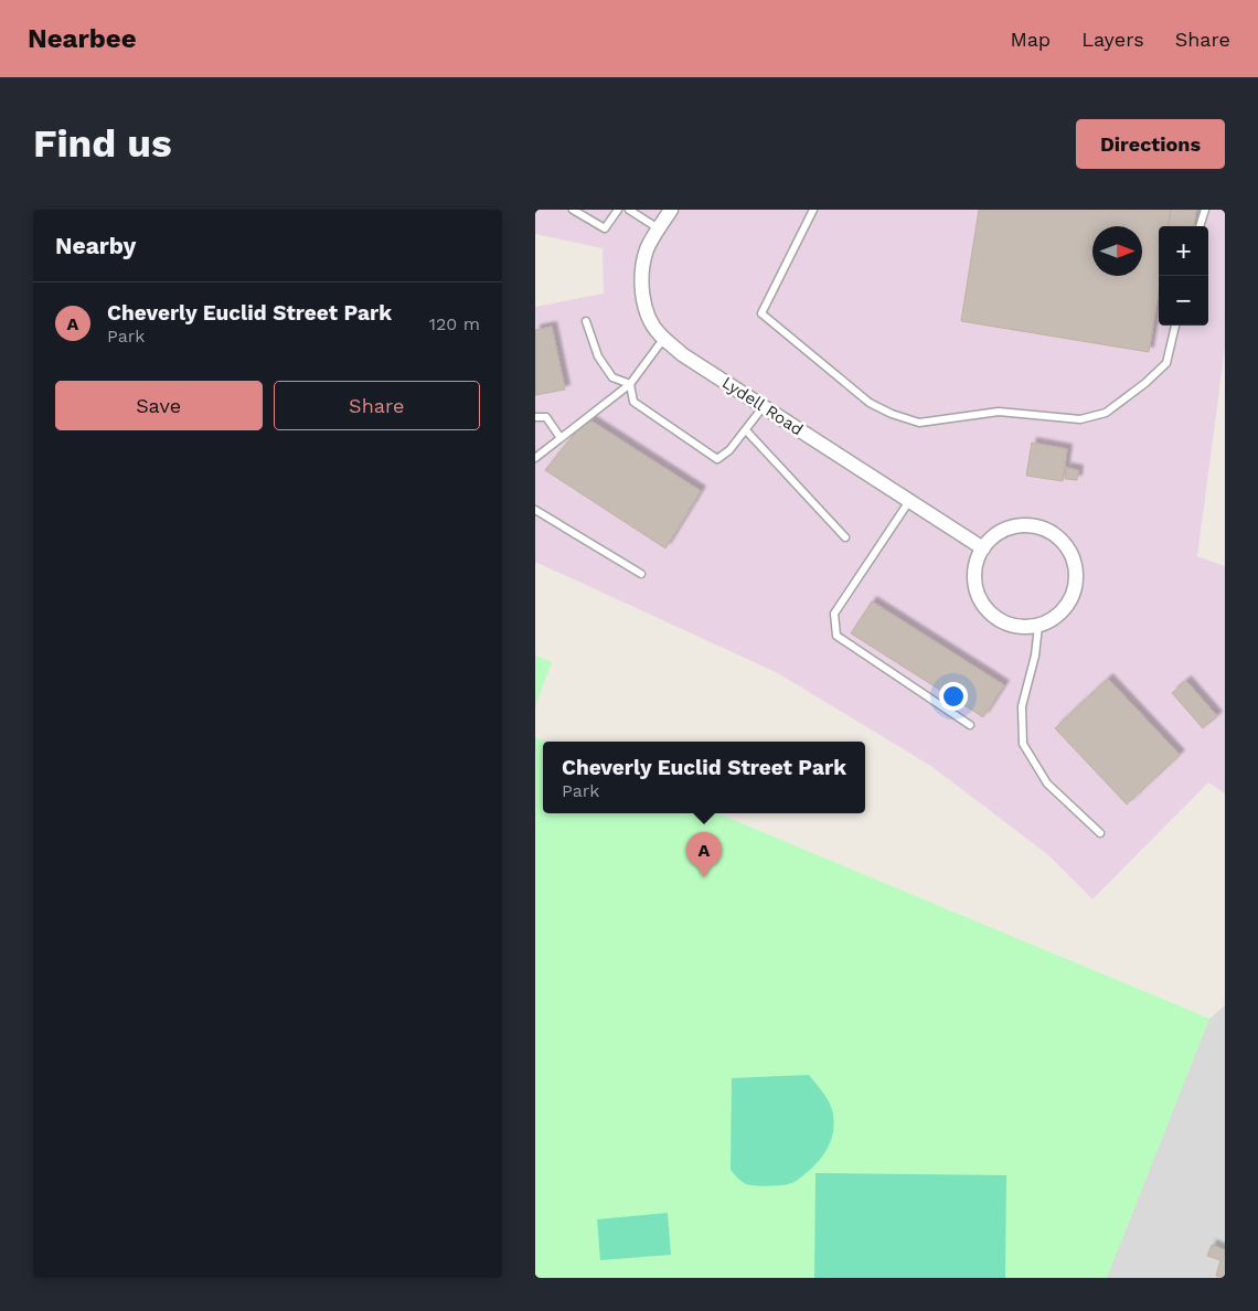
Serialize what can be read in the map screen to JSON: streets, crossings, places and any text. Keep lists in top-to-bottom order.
{
  "streets": {
    "street": ["Lydell Road"]
  },
  "north": "right",
  "page": {
    "header": "Nearbee",
    "nav": ["Map", "Layers", "Share"],
    "buttons": [
      "Directions",
      ["Save", "Share"]
    ],
    "title": "Find us",
    "heading": "Nearby",
    "map_buttons": ["+", "−"],
    "list": [
      {
        "mark": "A",
        "name": "Cheverly Euclid Street Park",
        "note": "Park",
        "value": "120 m"
      }
    ],
    "popup": ["Cheverly Euclid Street Park", "Park"],
    "pins": "A"
  }
}
